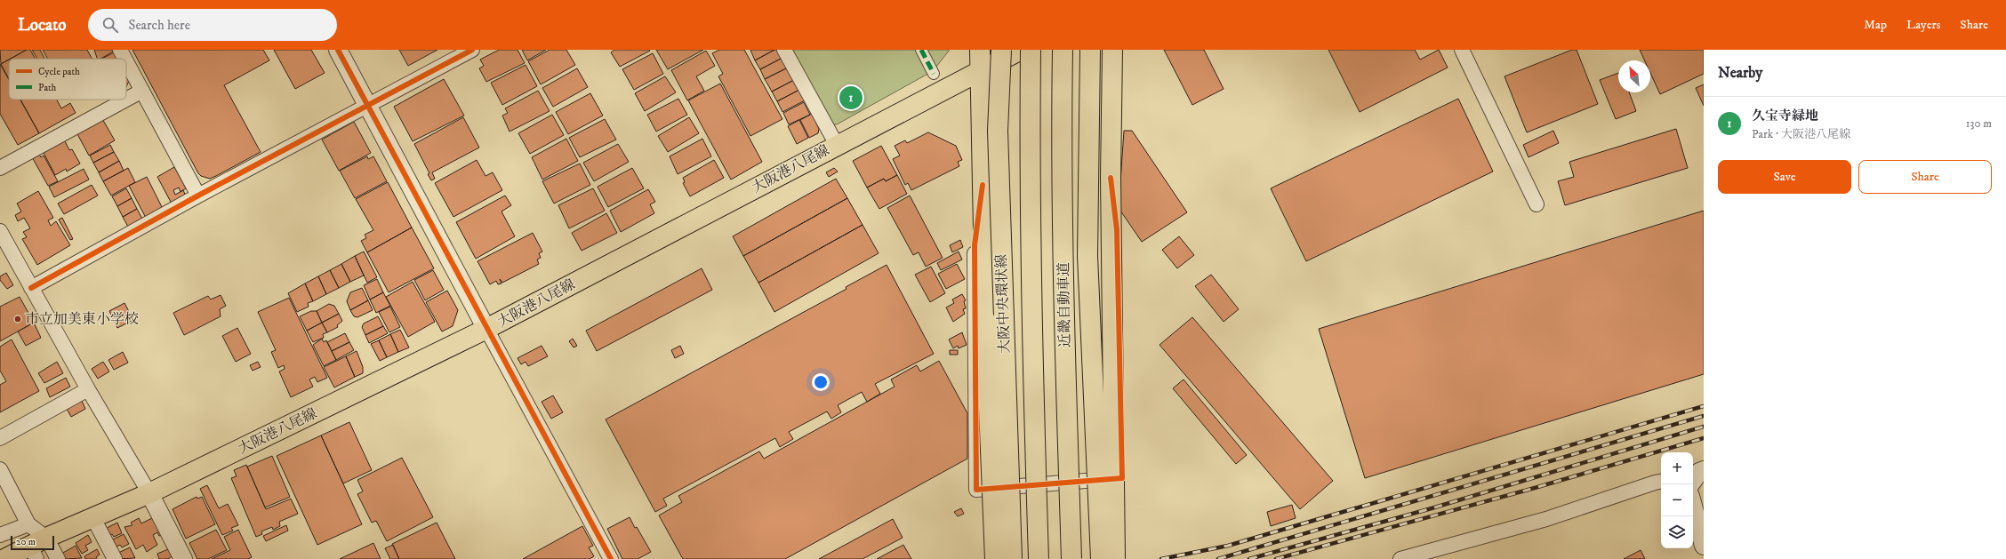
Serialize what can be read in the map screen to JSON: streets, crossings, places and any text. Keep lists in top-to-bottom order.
{
  "streets": {
    "main road": ["大阪港八尾線", "大阪中央環状線", "近畿自動車道"]
  },
  "places": ["市立加美東小学校"],
  "legend": ["Cycle path", "Path"],
  "scale_bar": "20 m",
  "north": "top left",
  "page": {
    "header": "Locato",
    "search": "Search here",
    "nav": ["Map", "Layers", "Share"],
    "heading": "Nearby",
    "pins": "1",
    "list": [
      {
        "mark": "1",
        "name": "久宝寺緑地",
        "note": "Park · 大阪港八尾線",
        "value": "130 m"
      }
    ],
    "buttons": ["Save", "Share"],
    "map_buttons": ["+", "−"],
    "scale": "20 m"
  }
}
